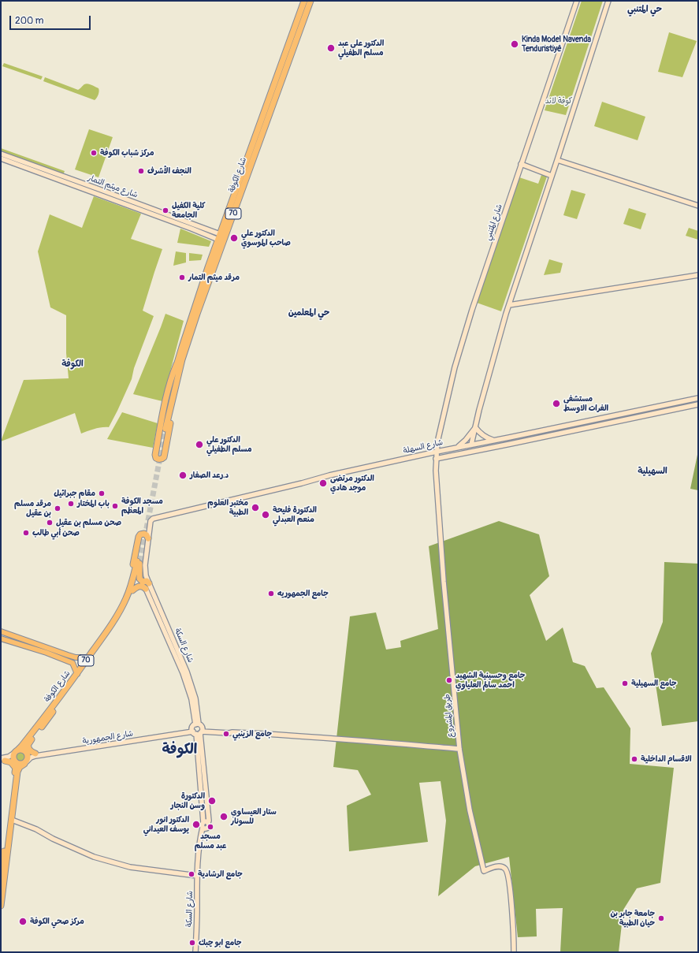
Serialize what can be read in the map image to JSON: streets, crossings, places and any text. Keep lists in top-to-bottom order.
{
  "streets": {
    "highway": ["شارع الكوفة", "70"],
    "street": [
      "شارع ميثم التمار",
      "شارع المتنبي",
      "شارع السهلة",
      "شارع السكة",
      "طريق المشروع",
      "شارع الجمهورية"
    ]
  },
  "crossings": [
    ["شارع الكوفة", "شارع ميثم التمار"],
    ["شارع الكوفة", "70"],
    ["شارع الكوفة", "شارع الجمهورية"],
    ["70", "شارع الجمهورية"],
    ["شارع المتنبي", "شارع السهلة"],
    ["شارع المتنبي", "طريق المشروع"],
    ["شارع السهلة", "شارع السكة"],
    ["شارع السهلة", "طريق المشروع"]
  ],
  "districts": [
    "حي المتنبي",
    "حي المعلمين",
    "الكوفة",
    "السهيلية",
    "الكوفة"
  ],
  "parks": ["كوفة لاند"],
  "places": [
    "Kinda Model Navenda Tenduristiyê",
    "الدكتور علي عبد مسلم الطفيلي",
    "مركز شباب الكوفة",
    "النجف الأشرف",
    "كلية الكفيل الجامعة",
    "الدكتور علي صاحب الموسوي",
    "مرقد ميثم التمار",
    "مستشفى الفرات الاوسط",
    "الدكتور علي مسلم الطفيلي",
    "د.رعد الصفار",
    "الدكتور مرتضى موجد هادي",
    "مقام جبرائيل",
    "باب المختار",
    "مسجد الكوفة المعظم",
    "مختبر العلوم الطبية",
    "مرقد مسلم بن عقيل",
    "الدكتورة فليحة منعم العبدلي",
    "صحن مسلم بن عقيل",
    "صحن أبي طالب",
    "جامع الجمهوريه",
    "جامع وحسينية الشهيد احمد سالم العلياوي",
    "جامع السهيلية",
    "جامع الزينبي",
    "الاقسام الداخلية",
    "الدكتورة وسن النجار",
    "ستار العيساوي للسونار",
    "الدكتور انور يوسف العيداني",
    "مسجد عبد مسلم",
    "جامع الرشادية",
    "جامعة جابر بن حيان الطبية",
    "مركز صحي الكوفة",
    "جامع ابو چبك"
  ],
  "scale_bar": "200 m"
}
